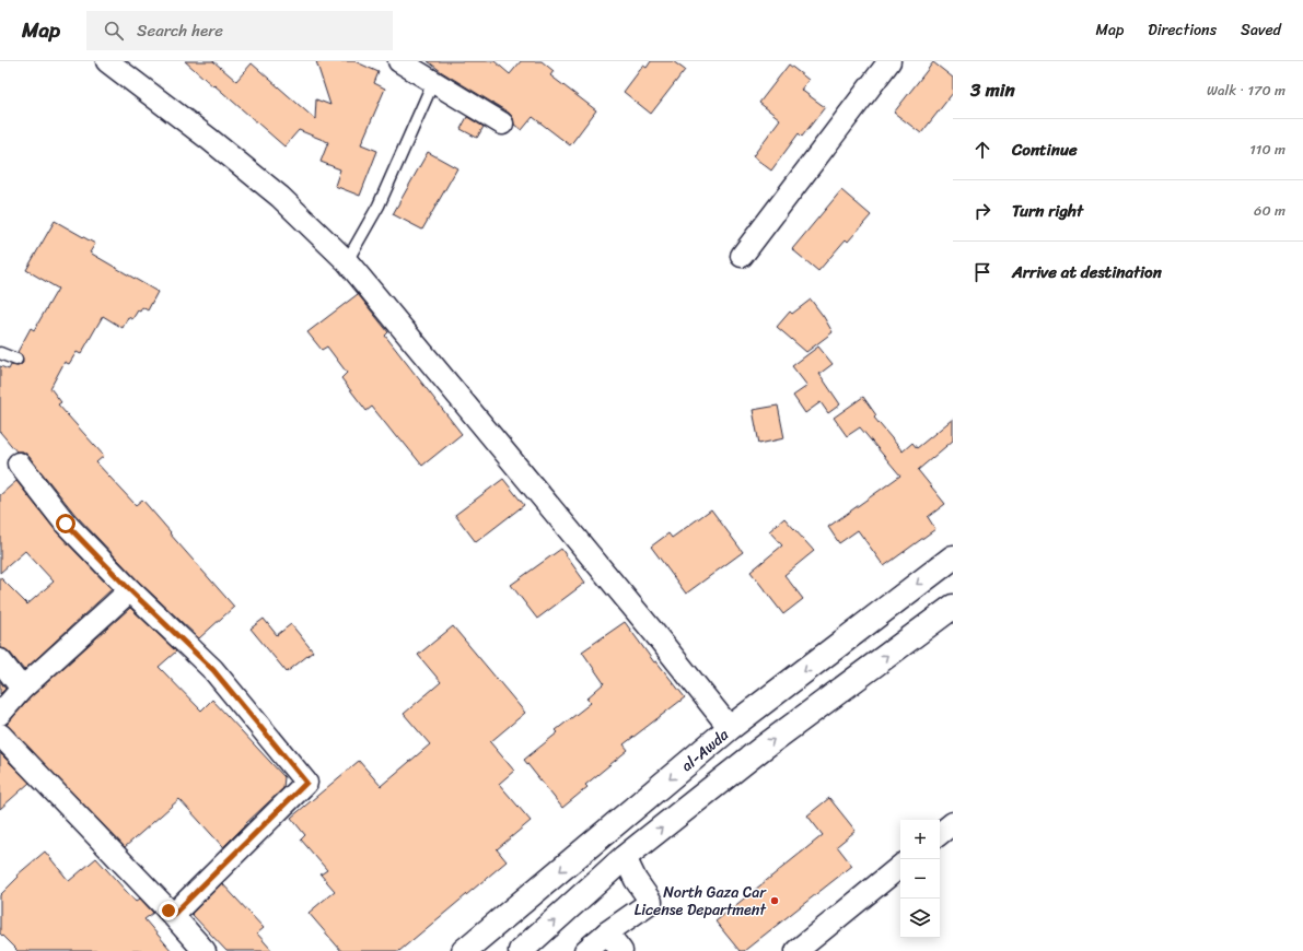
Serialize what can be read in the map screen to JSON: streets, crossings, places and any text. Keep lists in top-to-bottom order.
{
  "streets": {
    "main road": ["al-Awda"]
  },
  "places": ["North Gaza Car License Department"],
  "page": {
    "header": "Map",
    "search": "Search here",
    "nav": ["Map", "Directions", "Saved"],
    "heading": ["3 min", "Walk · 170 m"],
    "list": [
      ["Continue", "110 m"],
      ["Turn right", "60 m"],
      "Arrive at destination"
    ],
    "map_buttons": ["+", "−"]
  }
}
